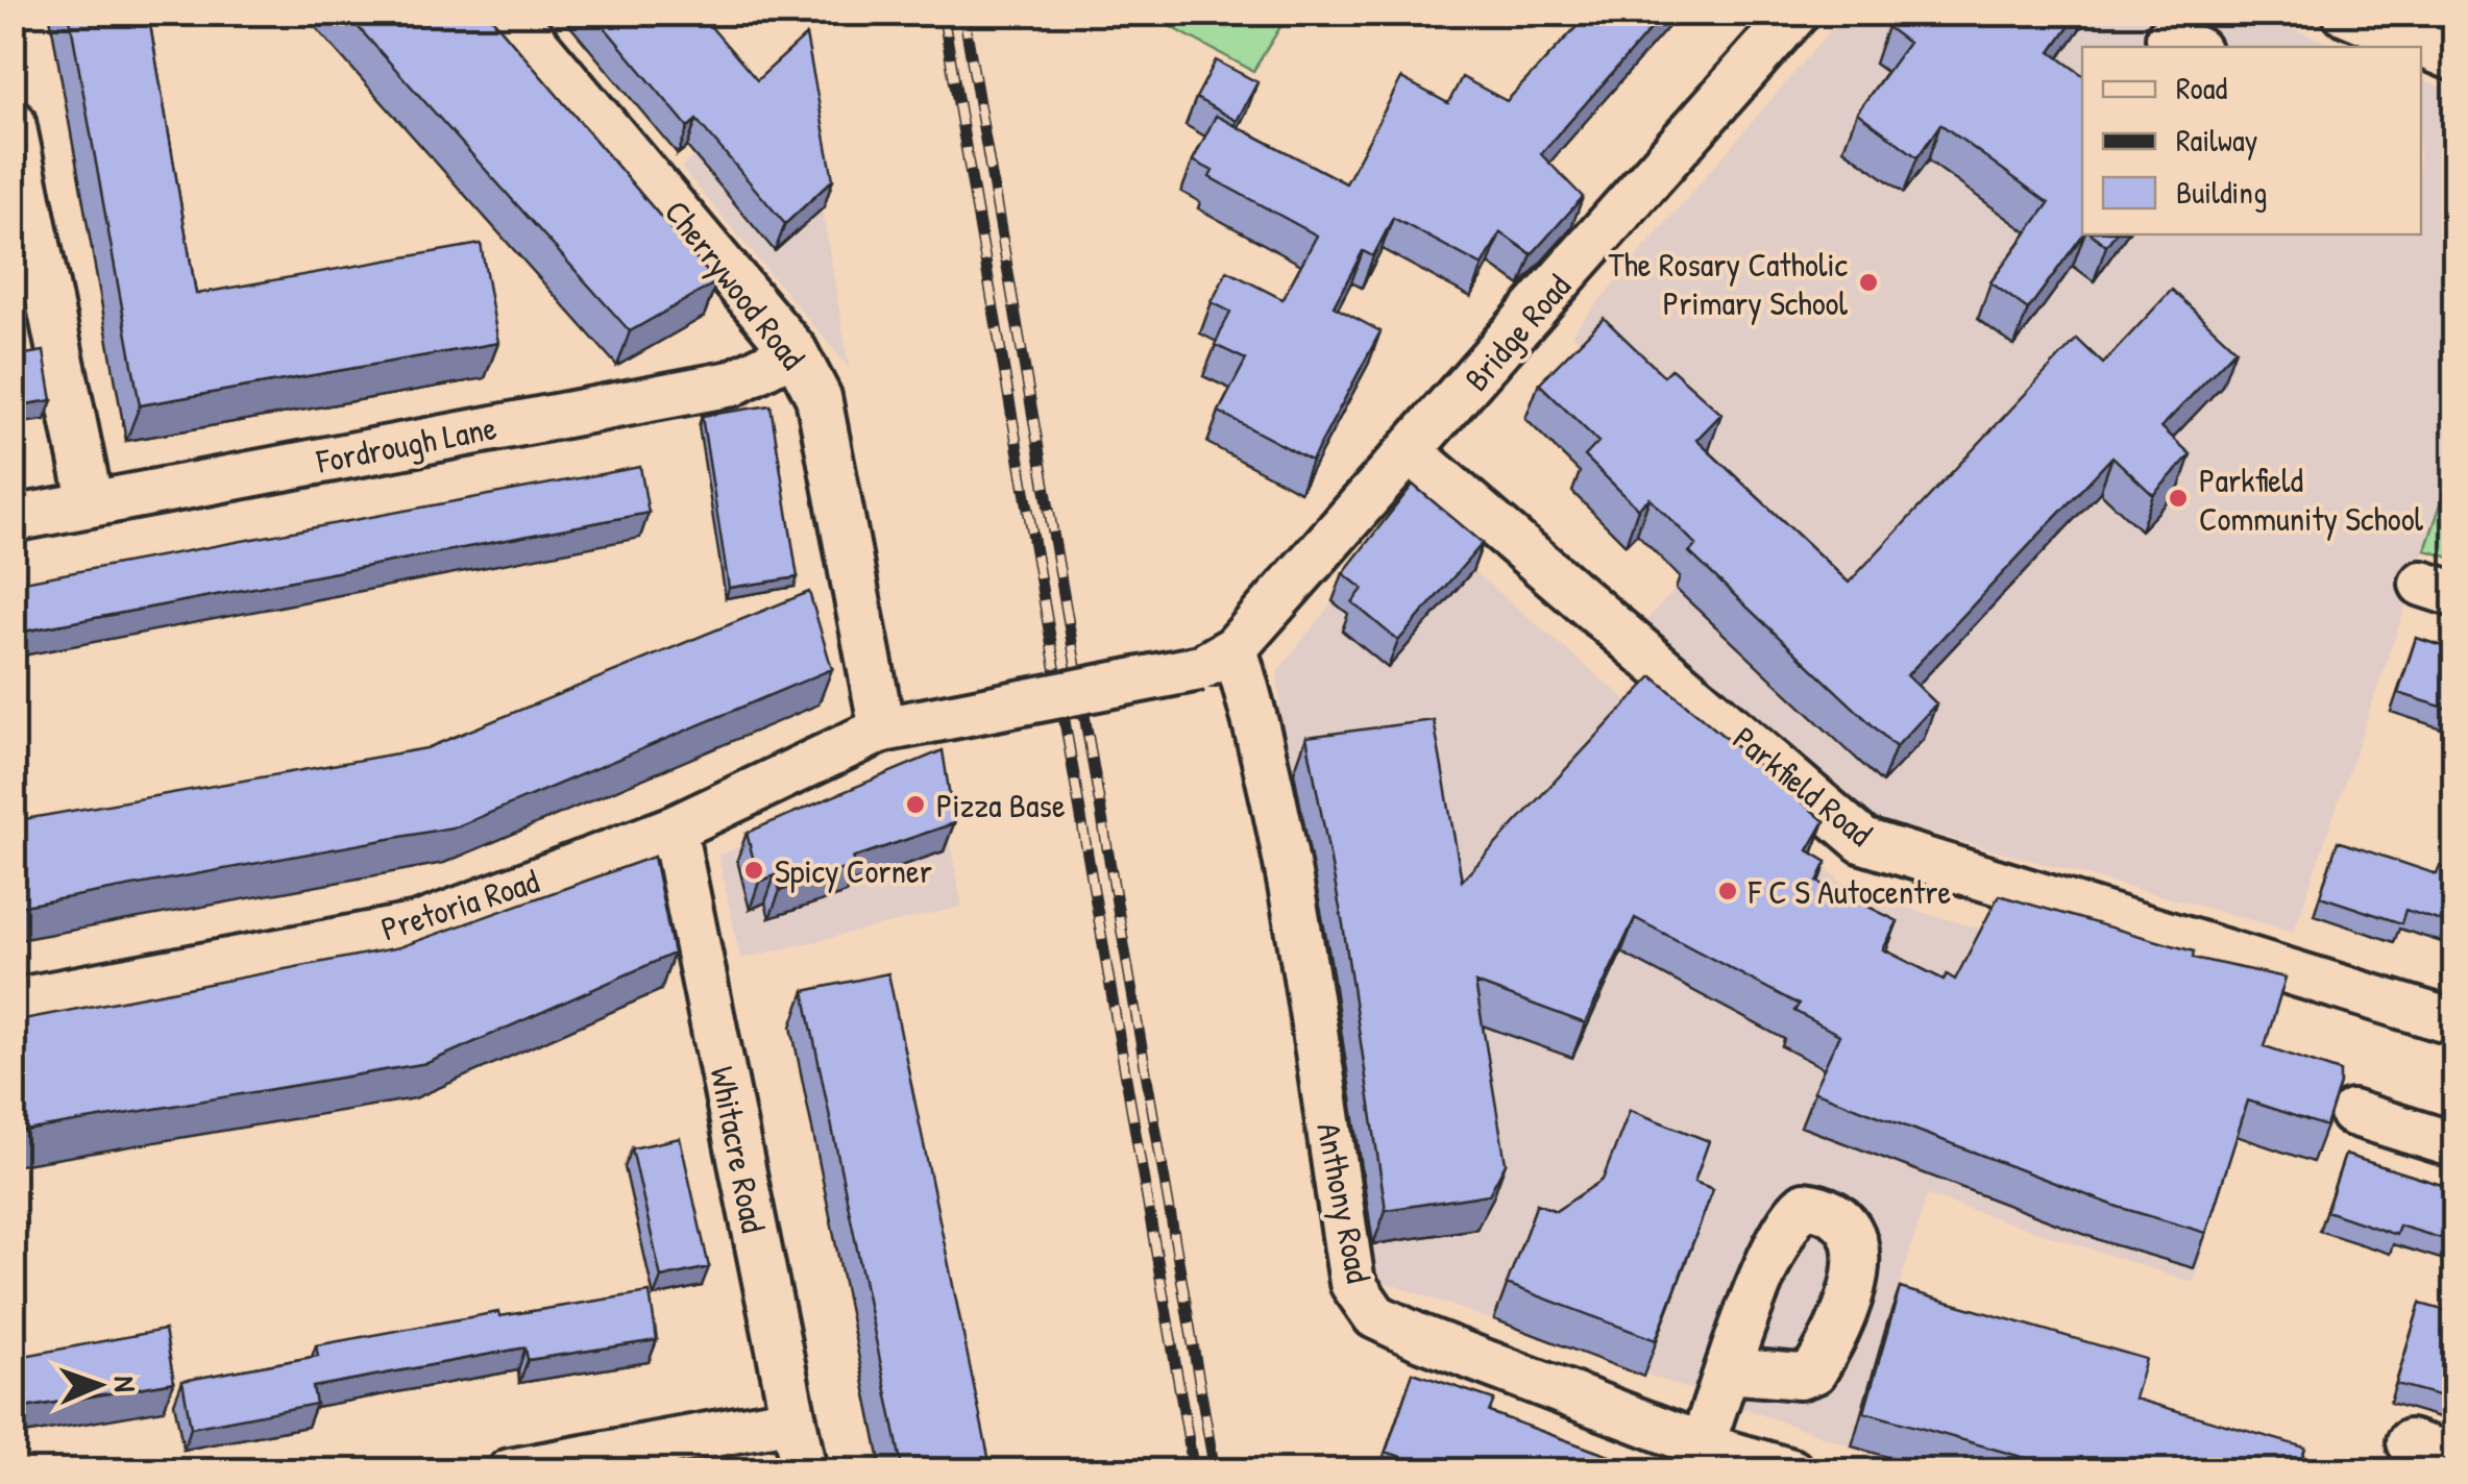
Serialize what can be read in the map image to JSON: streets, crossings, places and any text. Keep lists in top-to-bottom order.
{
  "streets": {
    "street": [
      "Cherrywood Road",
      "Bridge Road",
      "Fordrough Lane",
      "Parkfield Road",
      "Pretoria Road",
      "Whitacre Road",
      "Anthony Road"
    ]
  },
  "crossings": [
    ["Cherrywood Road", "Fordrough Lane"],
    ["Cherrywood Road", "Pretoria Road"],
    ["Bridge Road", "Parkfield Road"],
    ["Bridge Road", "Anthony Road"],
    ["Pretoria Road", "Whitacre Road"]
  ],
  "places": [
    "The Rosary Catholic Primary School",
    "Parkfield Community School",
    "Pizza Base",
    "Spicy Corner",
    "F C S Autocentre"
  ],
  "legend": ["Road", "Railway", "Building"],
  "north": "right"
}
